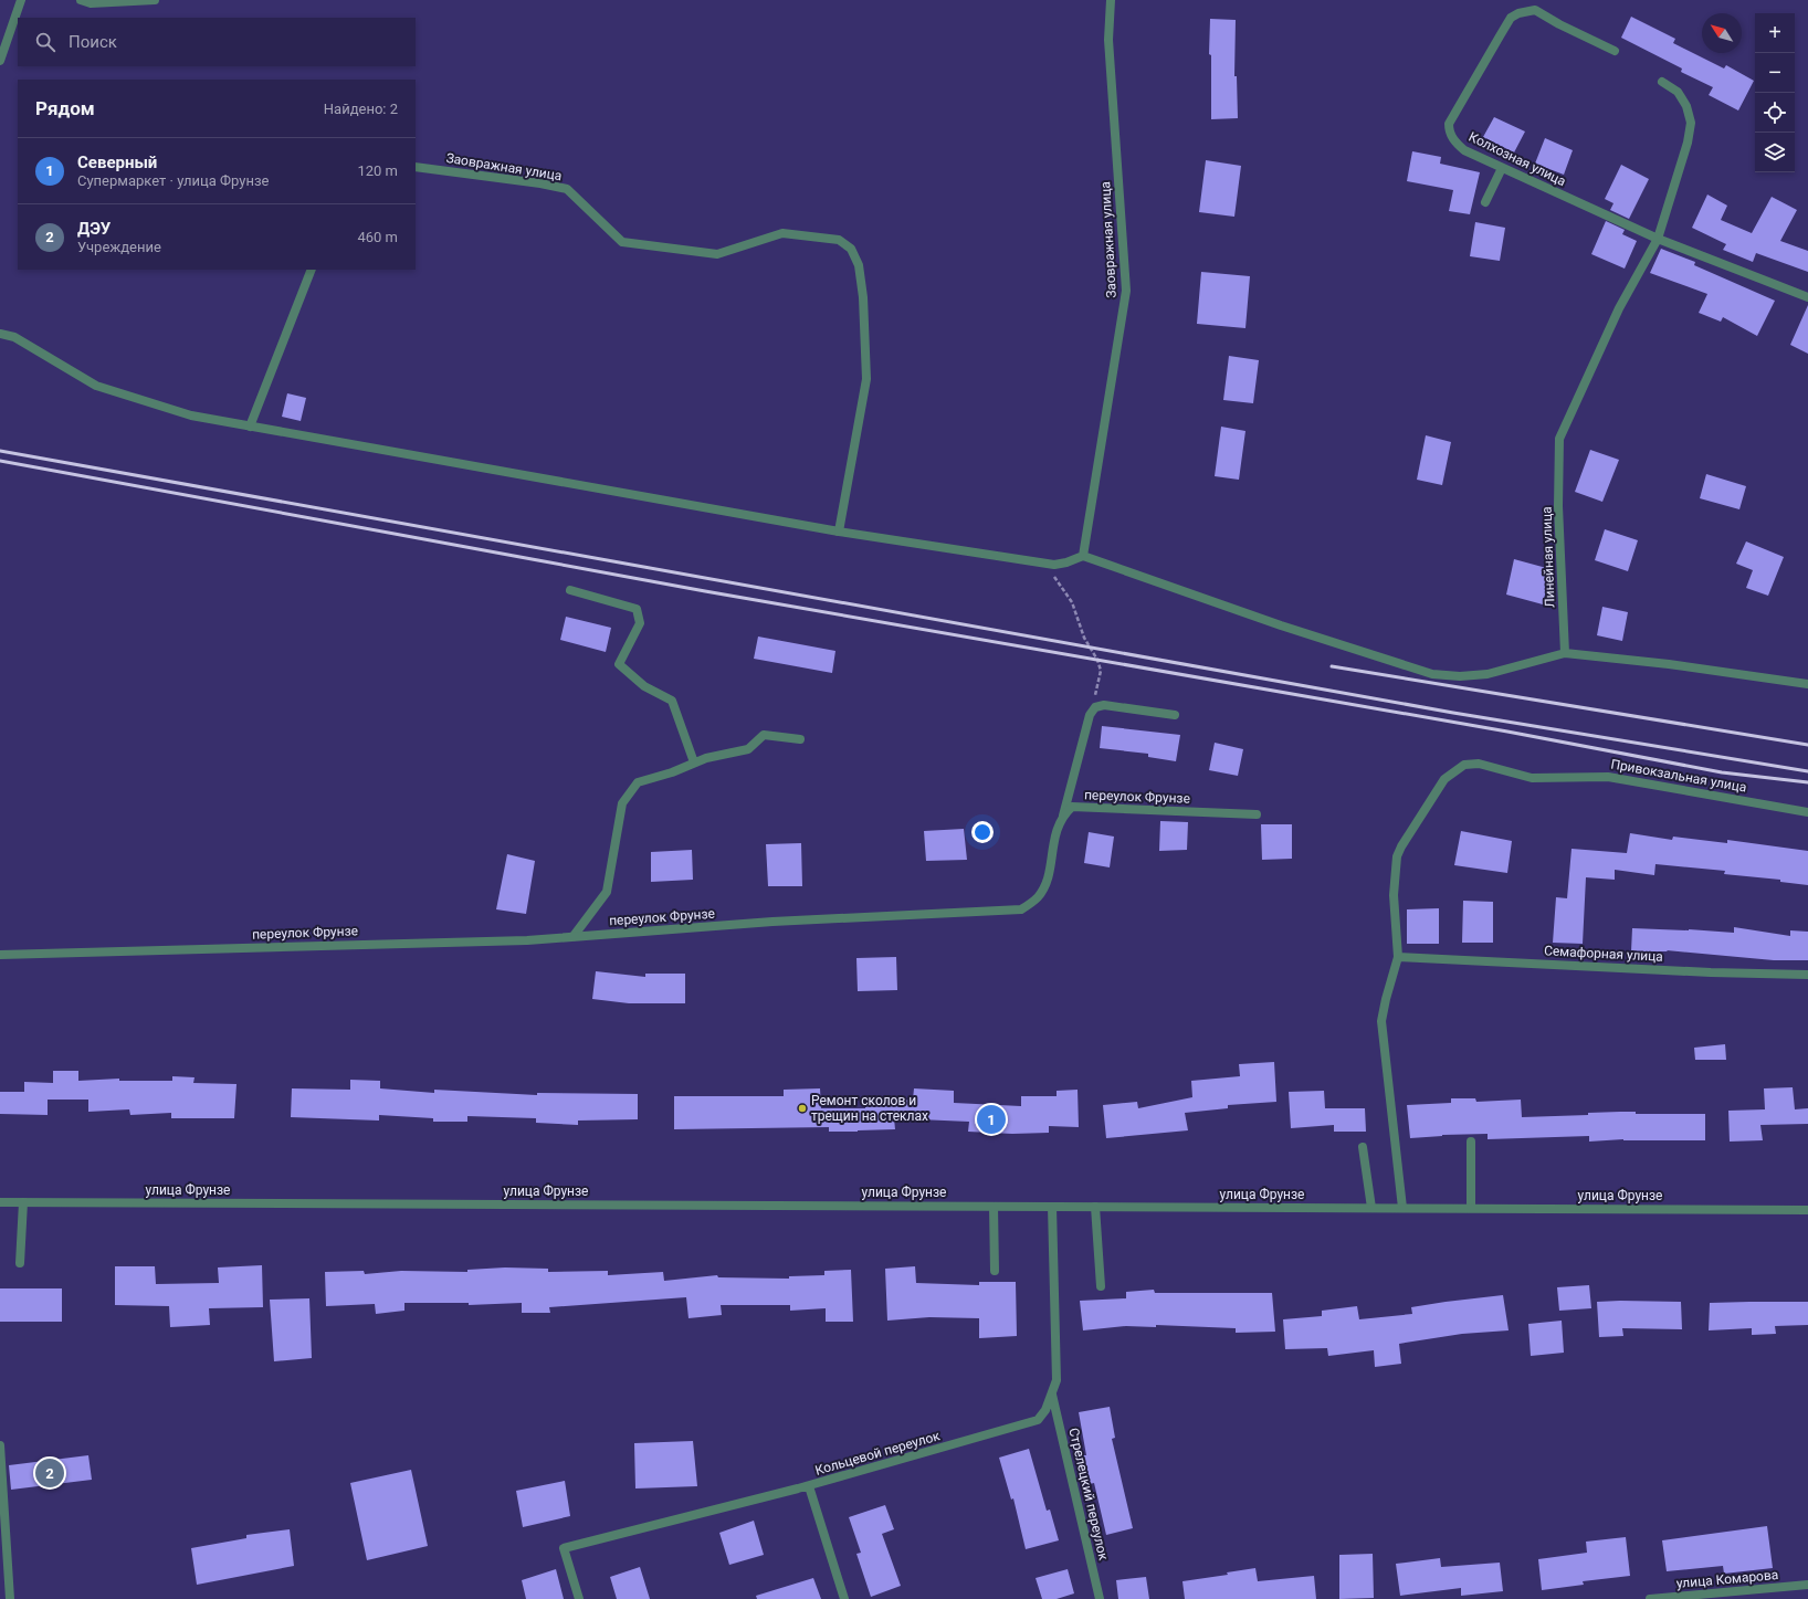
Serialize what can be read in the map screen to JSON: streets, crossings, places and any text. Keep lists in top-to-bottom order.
{
  "streets": {
    "street": [
      "Колхозная улица",
      "Заовражная улица",
      "Линейная улица",
      "Привокзальная улица",
      "переулок Фрунзе",
      "Семафорная улица",
      "улица Фрунзе",
      "Кольцевой переулок",
      "Стрелецкий переулок",
      "улица Комарова"
    ]
  },
  "crossings": [
    ["Колхозная улица", "Линейная улица"],
    ["Привокзальная улица", "Семафорная улица"],
    ["улица Фрунзе", "Кольцевой переулок"],
    ["Кольцевой переулок", "Стрелецкий переулок"]
  ],
  "places": ["Ремонт сколов и трещин на стеклах"],
  "north": "top left",
  "page": {
    "map_buttons": ["+", "−"],
    "search": "Поиск",
    "heading": ["Рядом", "Найдено: 2"],
    "list": [
      {
        "mark": "1",
        "name": "Северный",
        "note": "Супермаркет · улица Фрунзе",
        "value": "120 m"
      },
      {
        "mark": "2",
        "name": "ДЭУ",
        "note": "Учреждение",
        "value": "460 m"
      }
    ],
    "pins": ["1", "2"]
  }
}
